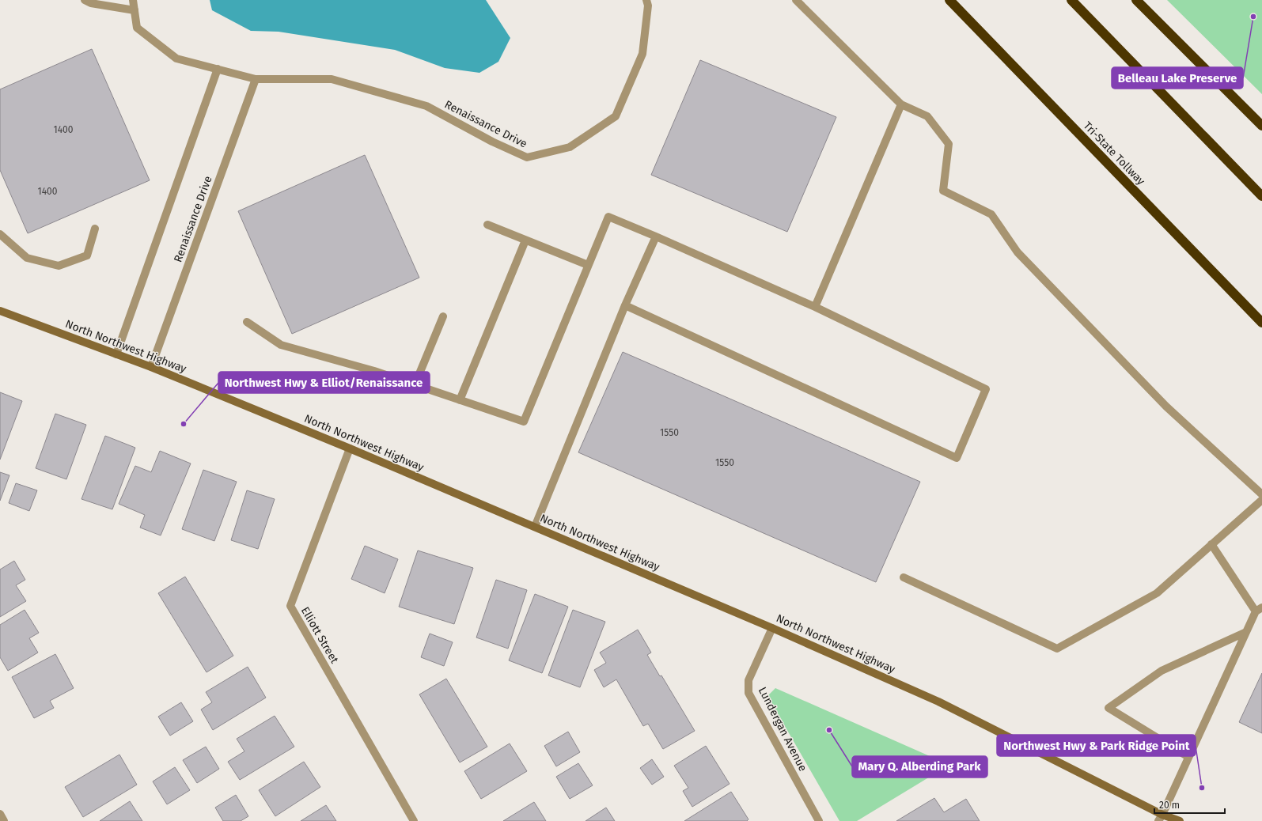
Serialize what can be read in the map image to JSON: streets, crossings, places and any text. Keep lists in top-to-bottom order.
{
  "streets": {
    "highway": ["Tri-State Tollway"],
    "main road": ["North Northwest Highway"],
    "street": ["Renaissance Drive", "Elliott Street", "Lundergan Avenue"]
  },
  "crossings": [
    ["Renaissance Drive", "North Northwest Highway"],
    ["North Northwest Highway", "Elliott Street"],
    ["North Northwest Highway", "Lundergan Avenue"]
  ],
  "places": [
    "Belleau Lake Preserve",
    "Northwest Hwy & Elliot/Renaissance",
    "Mary Q. Alberding Park",
    "Northwest Hwy & Park Ridge Point"
  ],
  "house_numbers": [
    "1400",
    "1400",
    "1550",
    "1550"
  ],
  "scale_bar": "20 m"
}
